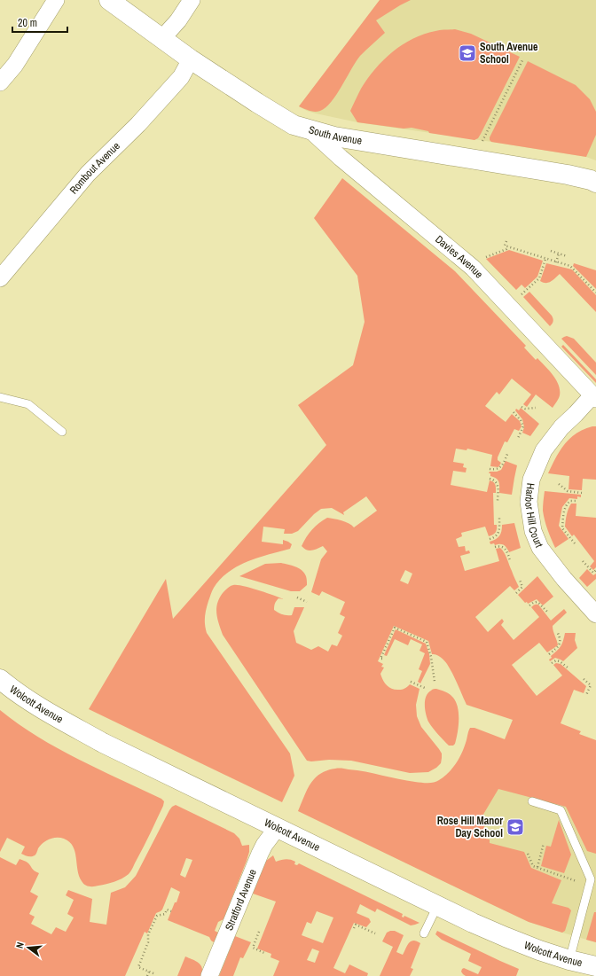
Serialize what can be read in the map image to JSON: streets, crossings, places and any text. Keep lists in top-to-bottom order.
{
  "streets": {
    "main road": ["South Avenue", "Wolcott Avenue"],
    "street": [
      "Rombout Avenue",
      "Davies Avenue",
      "Harbor Hill Court",
      "Stratford Avenue"
    ]
  },
  "crossings": [
    ["South Avenue", "Rombout Avenue"],
    ["South Avenue", "Davies Avenue"],
    ["Davies Avenue", "Harbor Hill Court"],
    ["Wolcott Avenue", "Stratford Avenue"]
  ],
  "places": {
    "school or university": ["South Avenue School", "Rose Hill Manor Day School"]
  },
  "scale_bar": "20 m",
  "north": "left"
}
